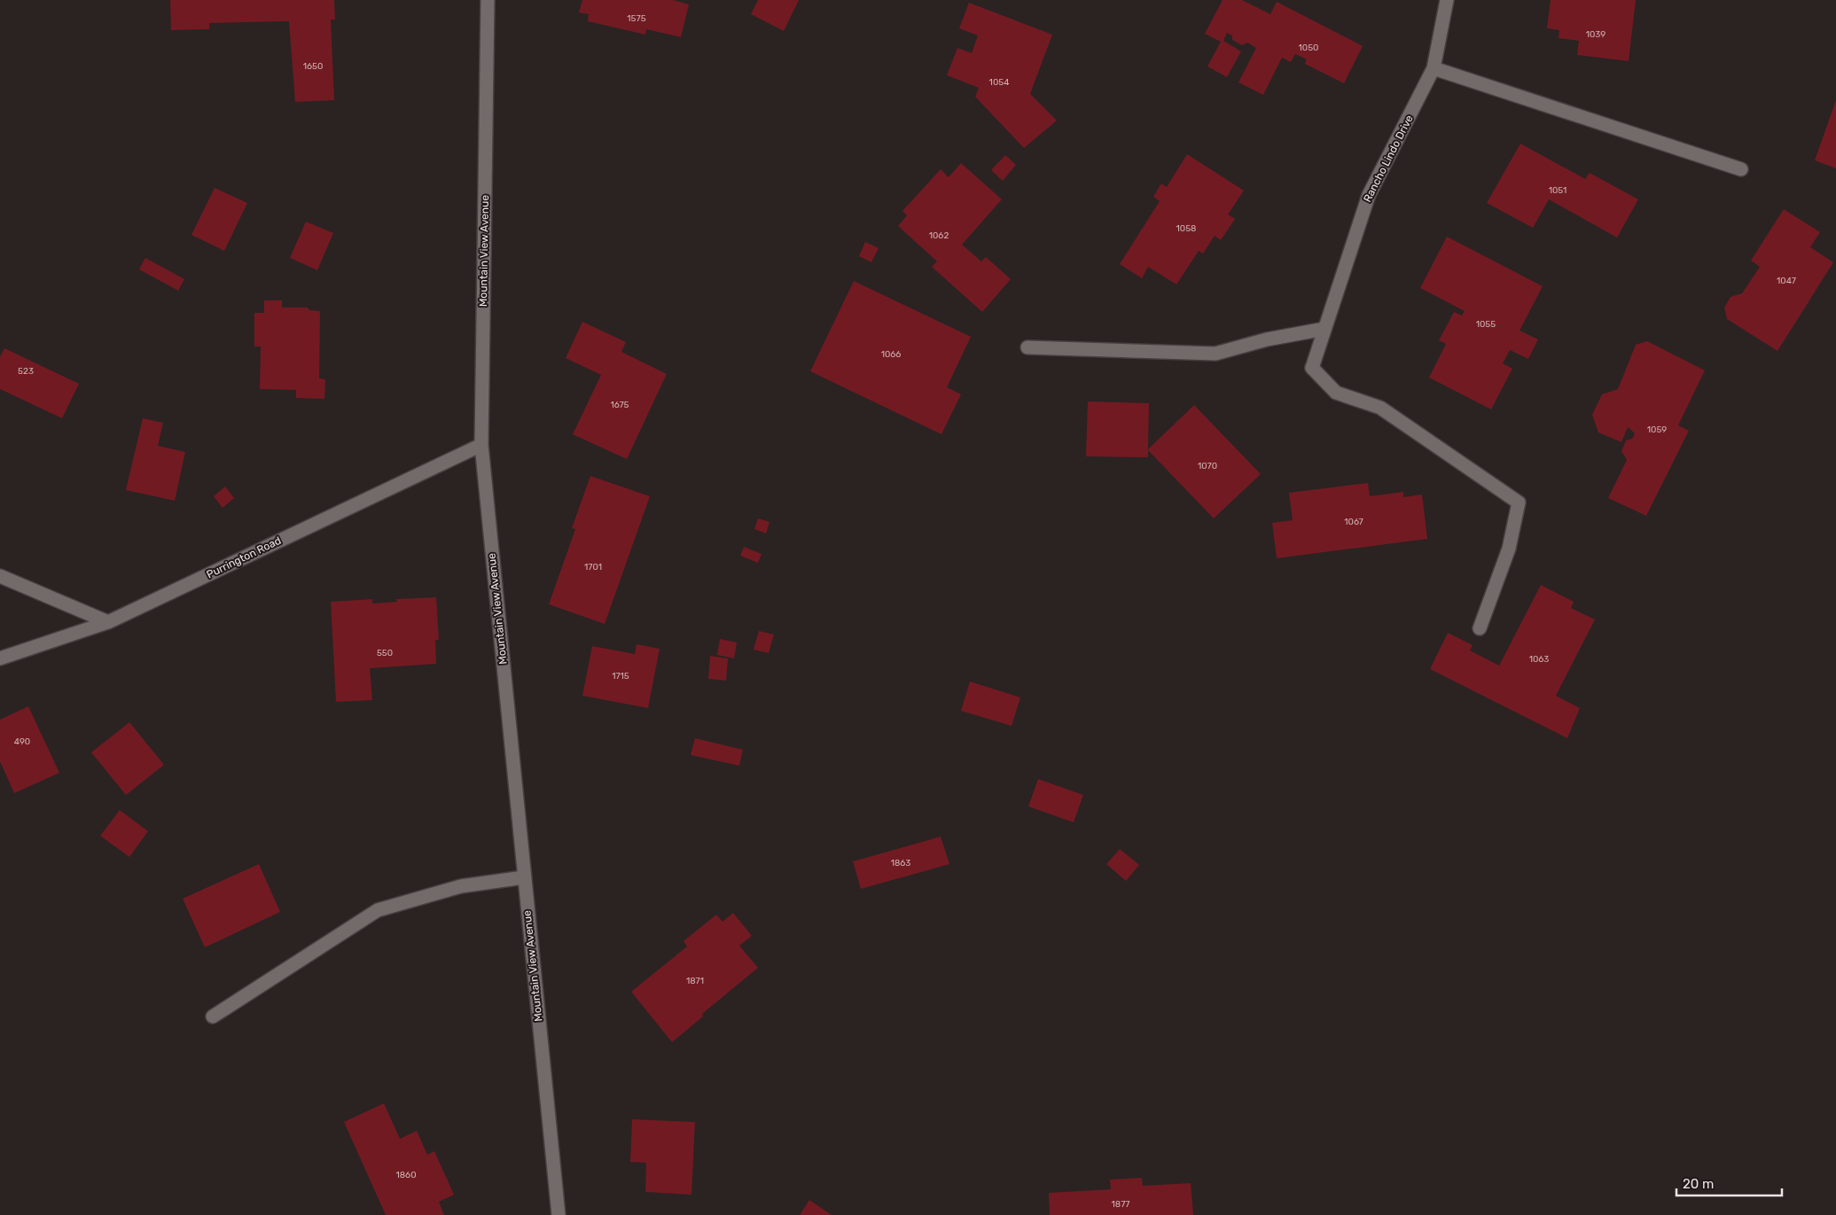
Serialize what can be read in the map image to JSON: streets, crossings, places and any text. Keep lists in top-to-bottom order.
{
  "streets": {
    "street": ["Rancho Lindo Drive", "Mountain View Avenue", "Purrington Road"]
  },
  "crossings": [
    ["Mountain View Avenue", "Purrington Road"]
  ],
  "house_numbers": [
    "1575",
    "1039",
    "1050",
    "1650",
    "1054",
    "1051",
    "1058",
    "1062",
    "1047",
    "1055",
    "1066",
    "523",
    "1675",
    "1059",
    "1070",
    "1067",
    "1701",
    "550",
    "1063",
    "1715",
    "490",
    "1863",
    "1871",
    "1860",
    "1877"
  ],
  "scale_bar": "20 m"
}
